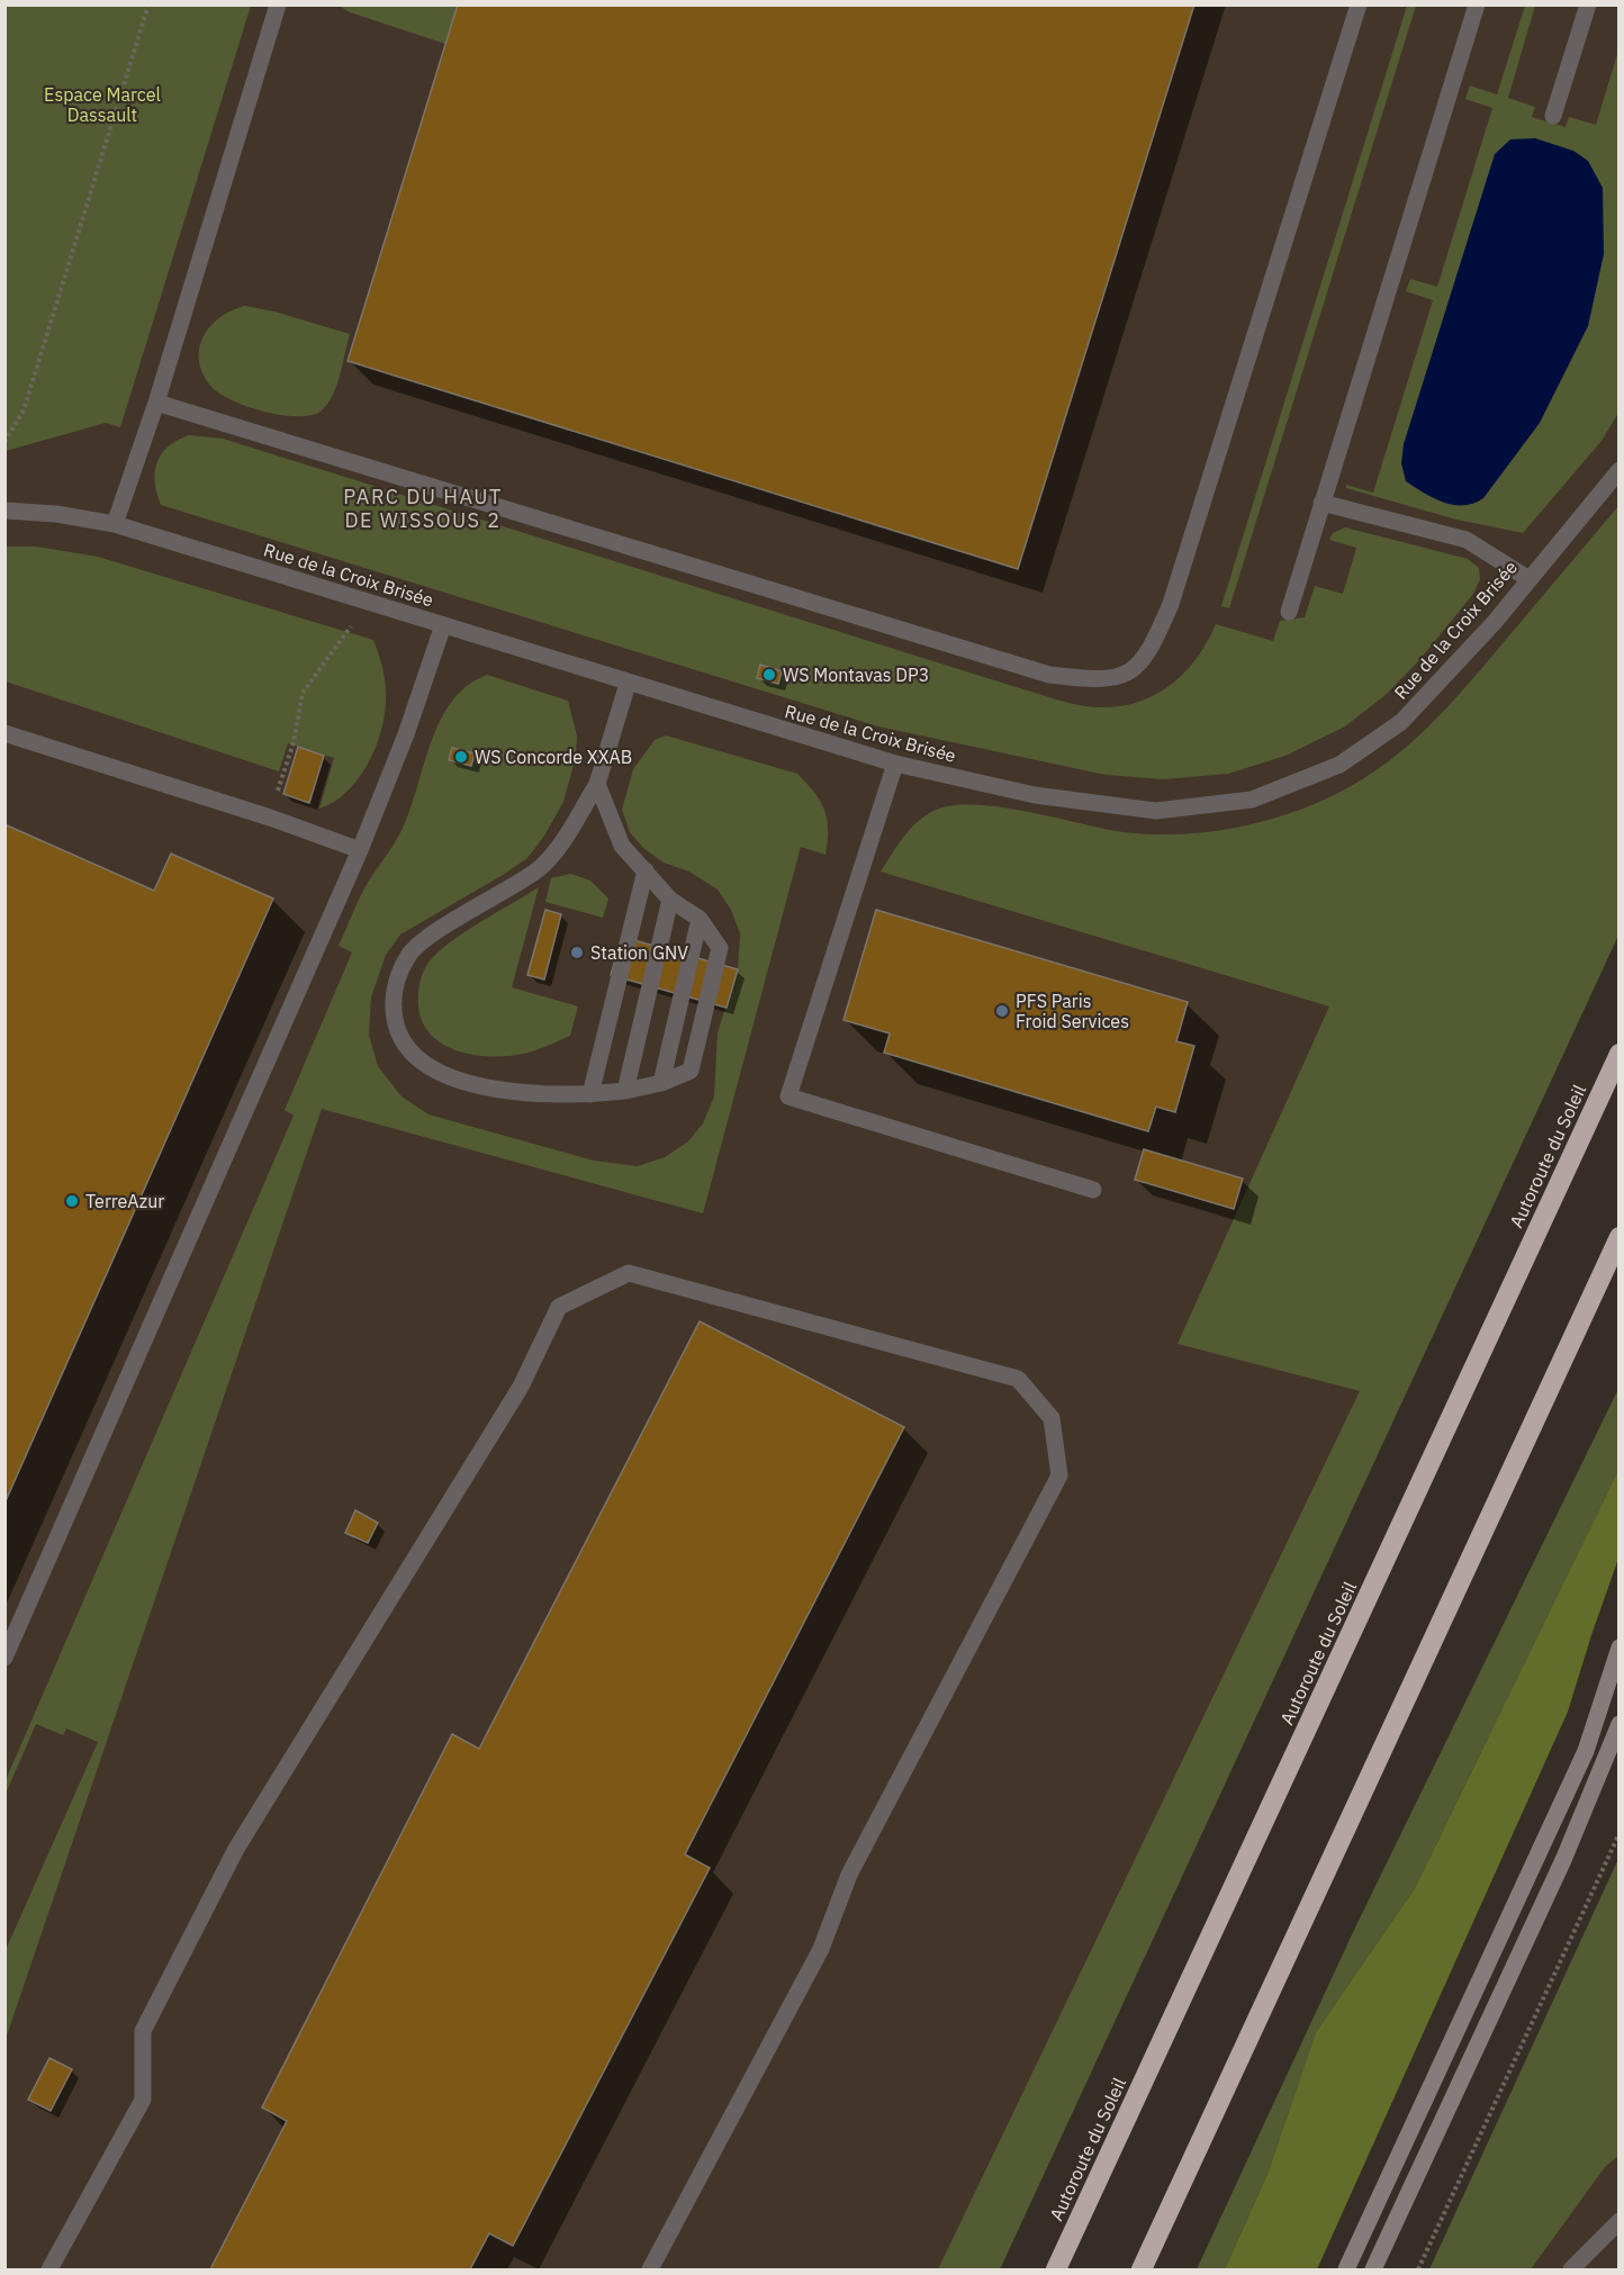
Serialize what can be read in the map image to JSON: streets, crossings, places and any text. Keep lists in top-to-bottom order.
{
  "streets": {
    "highway": ["Autoroute du Soleil"],
    "street": ["Rue de la Croix Brisée"]
  },
  "districts": ["PARC DU HAUT DE WISSOUS 2"],
  "parks": ["Espace Marcel Dassault"],
  "places": [
    "WS Montavas DP3",
    "WS Concorde XXAB",
    "Station GNV",
    "PFS Paris Froid Services",
    "TerreAzur"
  ]
}
